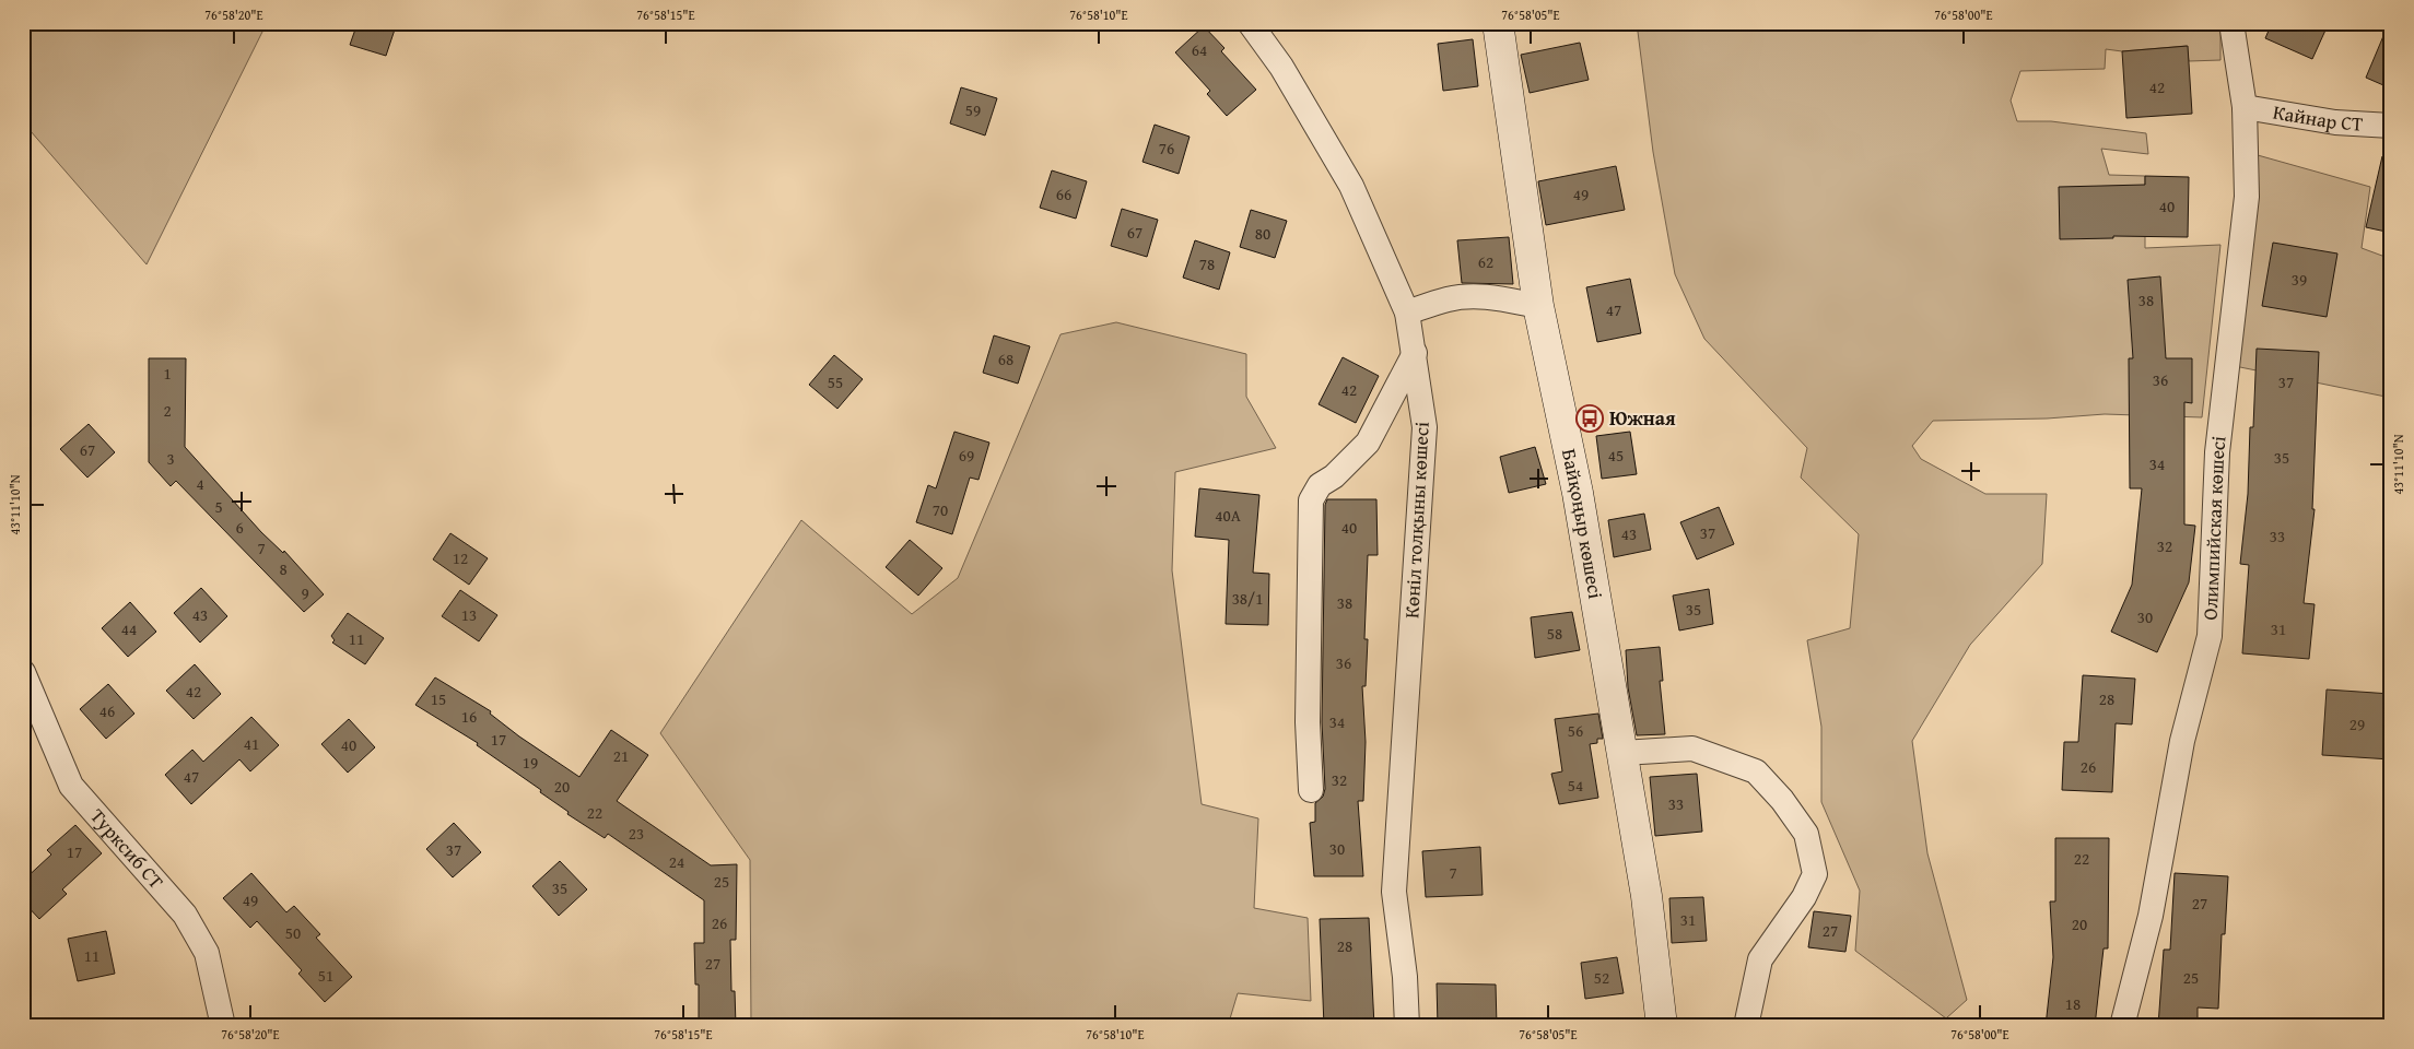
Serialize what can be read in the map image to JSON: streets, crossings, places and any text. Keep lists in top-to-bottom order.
{
  "streets": {
    "street": [
      "Кайнар СТ",
      "Көніл толқыны көшесі",
      "Байқоңыр көшесі",
      "Олимпийская көшесі",
      "Турксиб СТ"
    ]
  },
  "crossings": [
    ["Кайнар СТ", "Олимпийская көшесі"]
  ],
  "places": {
    "bus stop": ["Южная"]
  },
  "house_numbers": [
    "64",
    "42",
    "59",
    "76",
    "66",
    "49",
    "40",
    "67",
    "80",
    "62",
    "78",
    "39",
    "38",
    "47",
    "68",
    "1",
    "36",
    "55",
    "37",
    "42",
    "2",
    "67",
    "69",
    "45",
    "35",
    "3",
    "34",
    "4",
    "5",
    "70",
    "40А",
    "6",
    "40",
    "37",
    "43",
    "33",
    "32",
    "7",
    "12",
    "8",
    "9",
    "38/1",
    "38",
    "35",
    "43",
    "13",
    "30",
    "44",
    "31",
    "58",
    "11",
    "36",
    "42",
    "15",
    "28",
    "46",
    "16",
    "34",
    "29",
    "56",
    "17",
    "41",
    "40",
    "21",
    "19",
    "26",
    "47",
    "32",
    "54",
    "20",
    "33",
    "22",
    "23",
    "30",
    "37",
    "17",
    "22",
    "24",
    "7",
    "25",
    "35",
    "49",
    "27",
    "31",
    "26",
    "20",
    "27",
    "50",
    "28",
    "11",
    "27",
    "51",
    "52",
    "25",
    "18"
  ],
  "coordinates": [
    "76°58'20\"E",
    "76°58'15\"E",
    "76°58'10\"E",
    "76°58'05\"E",
    "76°58'00\"E",
    "43°11'10\"N"
  ]
}
